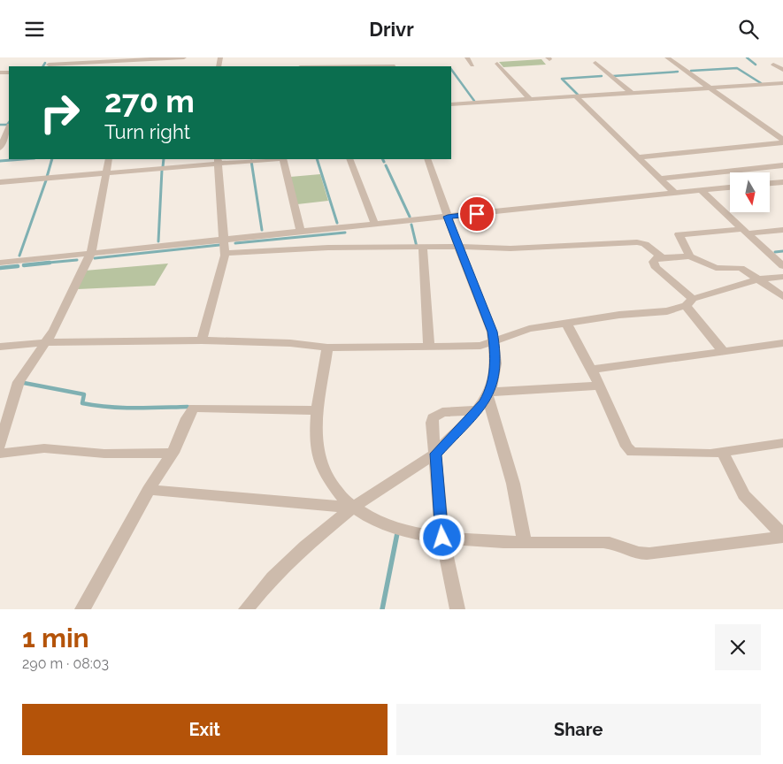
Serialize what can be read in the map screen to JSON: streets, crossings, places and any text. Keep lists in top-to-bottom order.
{
  "north": "bottom",
  "page": {
    "header": "Drivr",
    "turn": ["270 m", "Turn right"],
    "heading": ["1 min", "290 m · 08:03"],
    "buttons": ["Exit", "Share"]
  }
}
